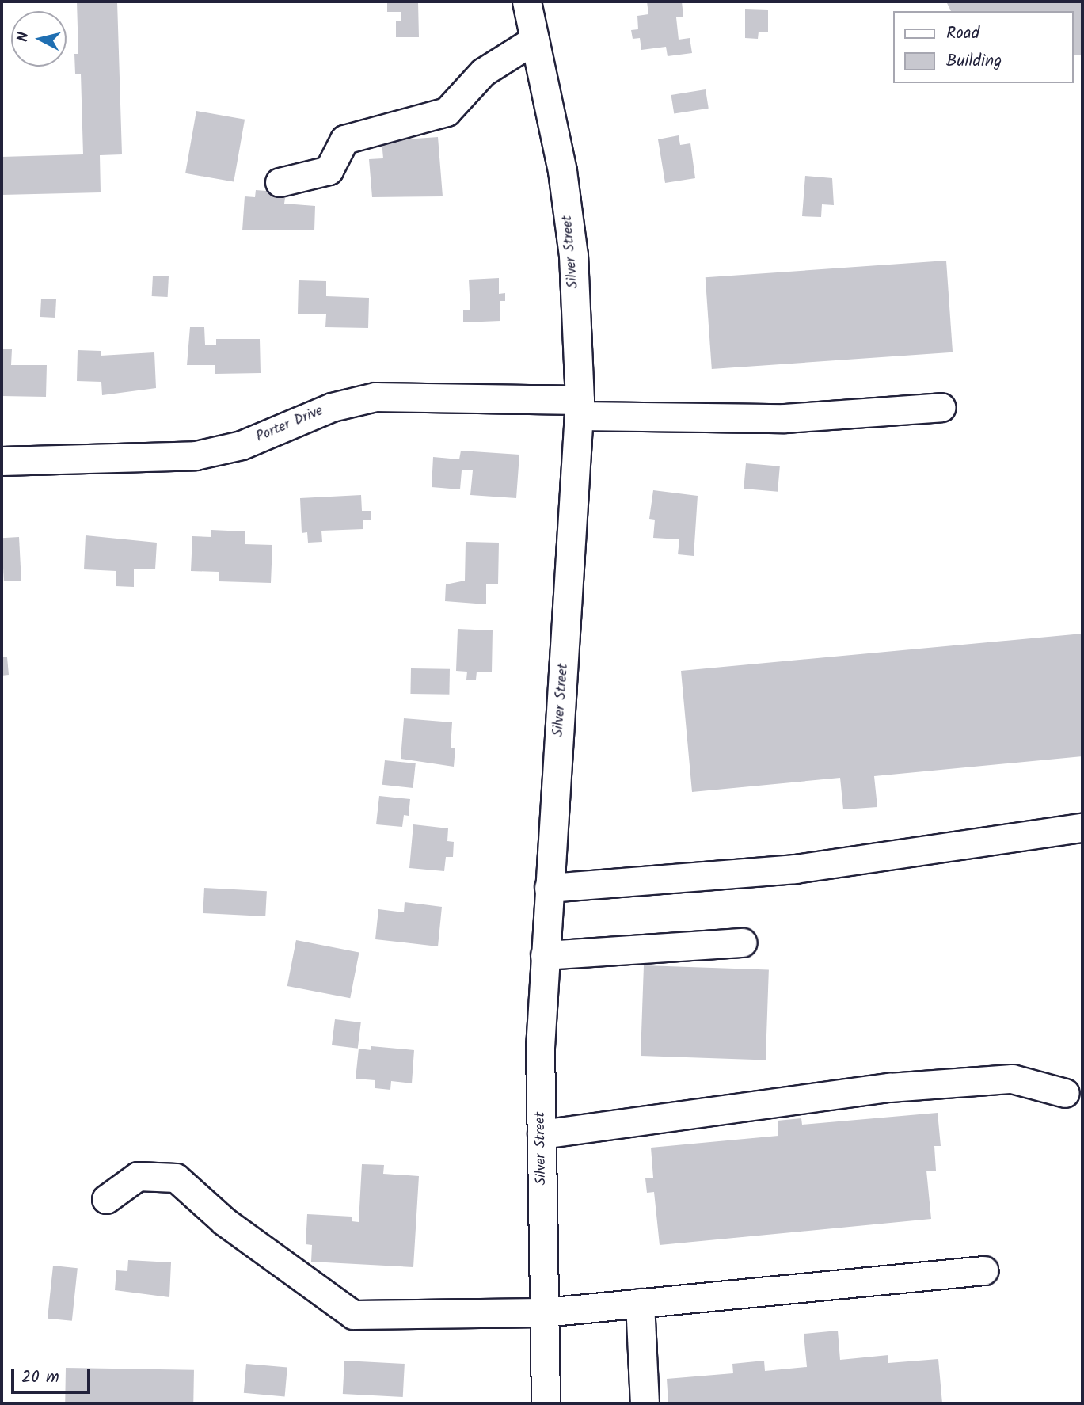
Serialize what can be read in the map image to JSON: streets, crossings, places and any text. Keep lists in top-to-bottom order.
{
  "streets": {
    "street": ["Silver Street", "Porter Drive"]
  },
  "crossings": [
    ["Silver Street", "Porter Drive"]
  ],
  "legend": ["Road", "Building"],
  "scale_bar": "20 m",
  "north": "left"
}
